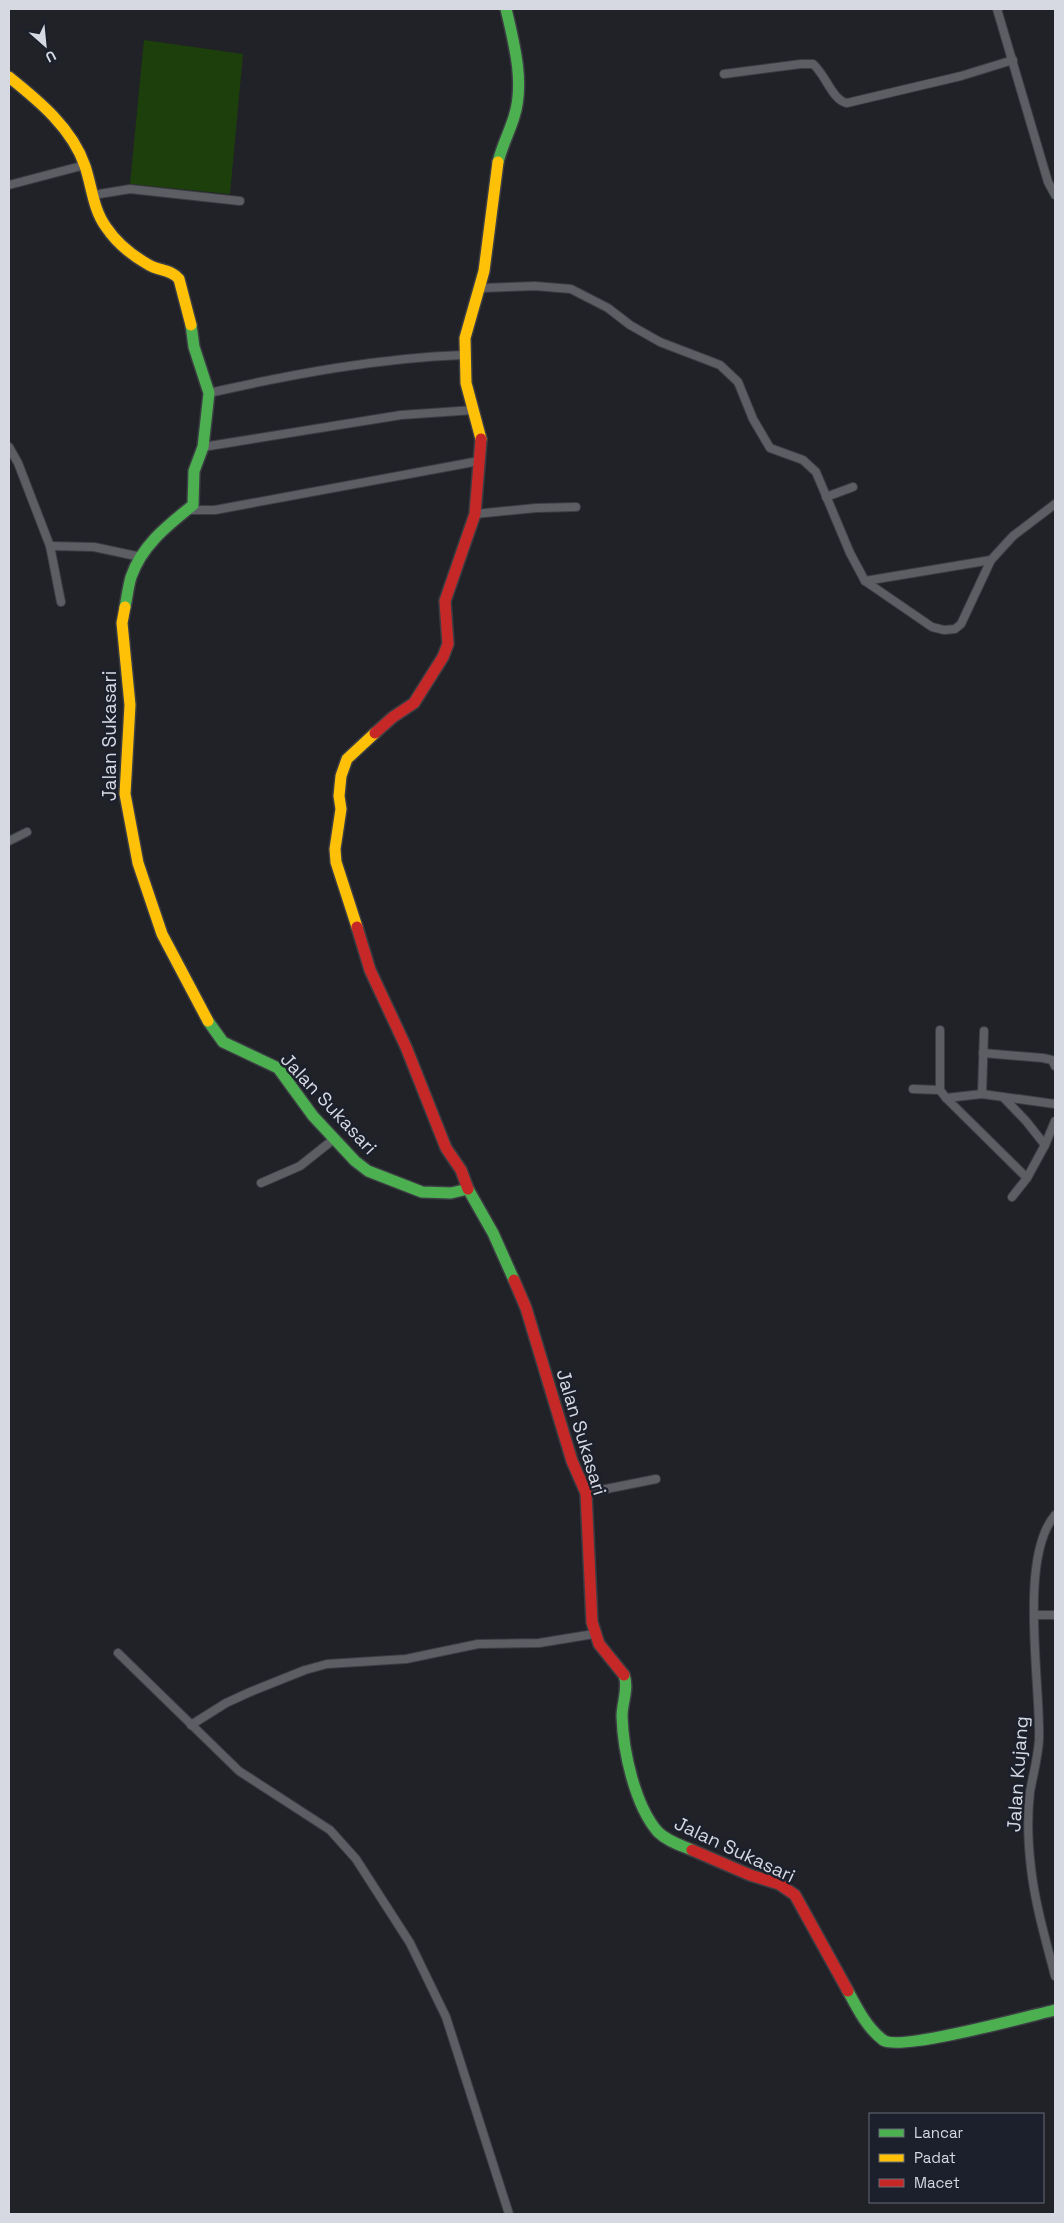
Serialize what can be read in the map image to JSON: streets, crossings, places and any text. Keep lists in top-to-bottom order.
{
  "streets": {
    "street": ["Jalan Sukasari", "Jalan Kujang"]
  },
  "legend": ["Lancar", "Padat", "Macet"],
  "north": "bottom right"
}
